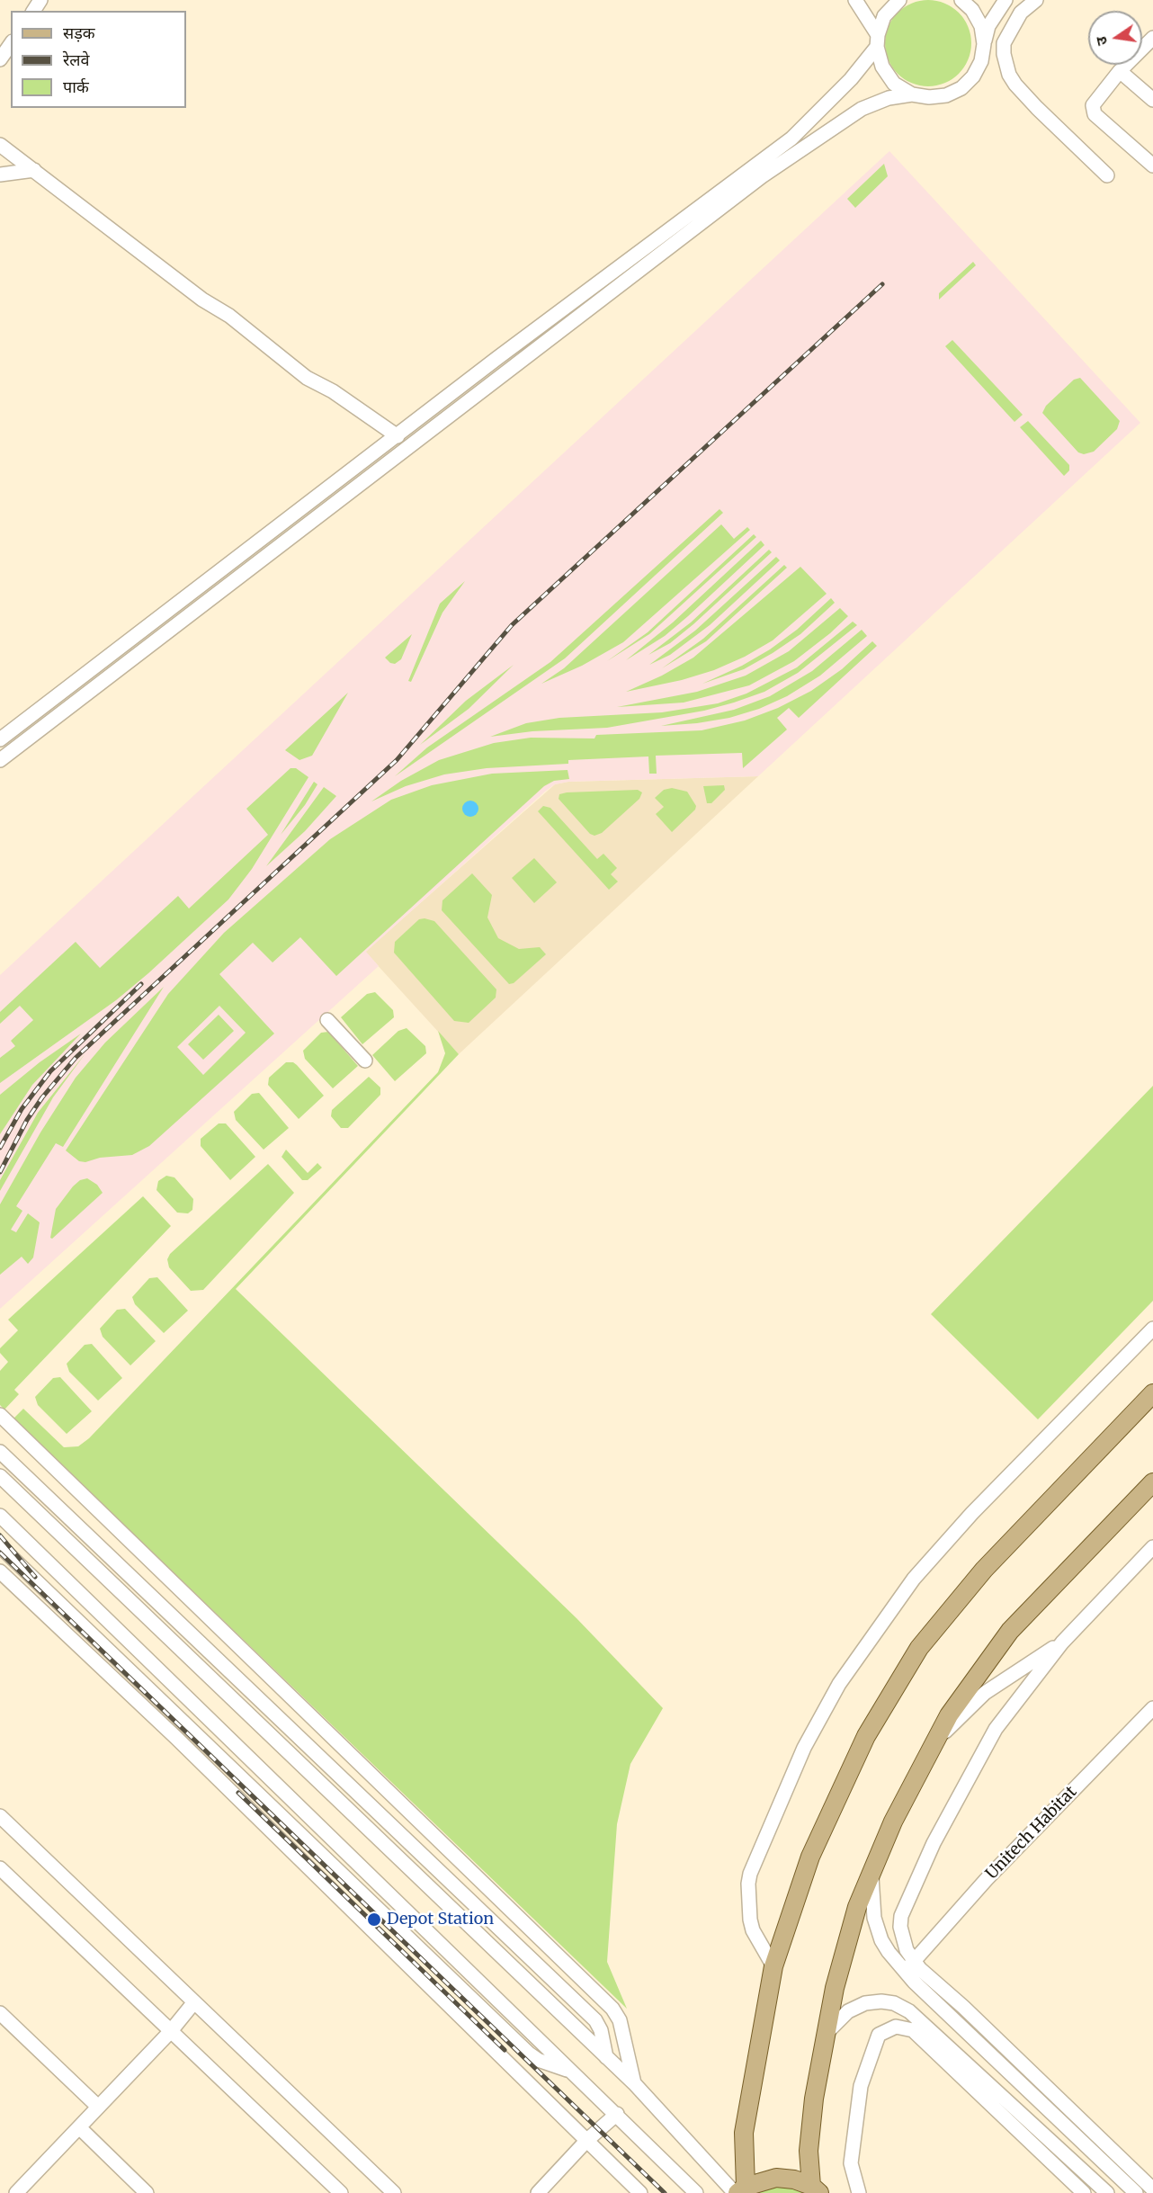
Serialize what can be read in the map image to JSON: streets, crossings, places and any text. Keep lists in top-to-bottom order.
{
  "streets": {
    "street": ["Unitech Habitat"]
  },
  "places": ["Depot Station"],
  "legend": ["सड़क", "रेलवे", "पार्क"],
  "north": "left"
}
